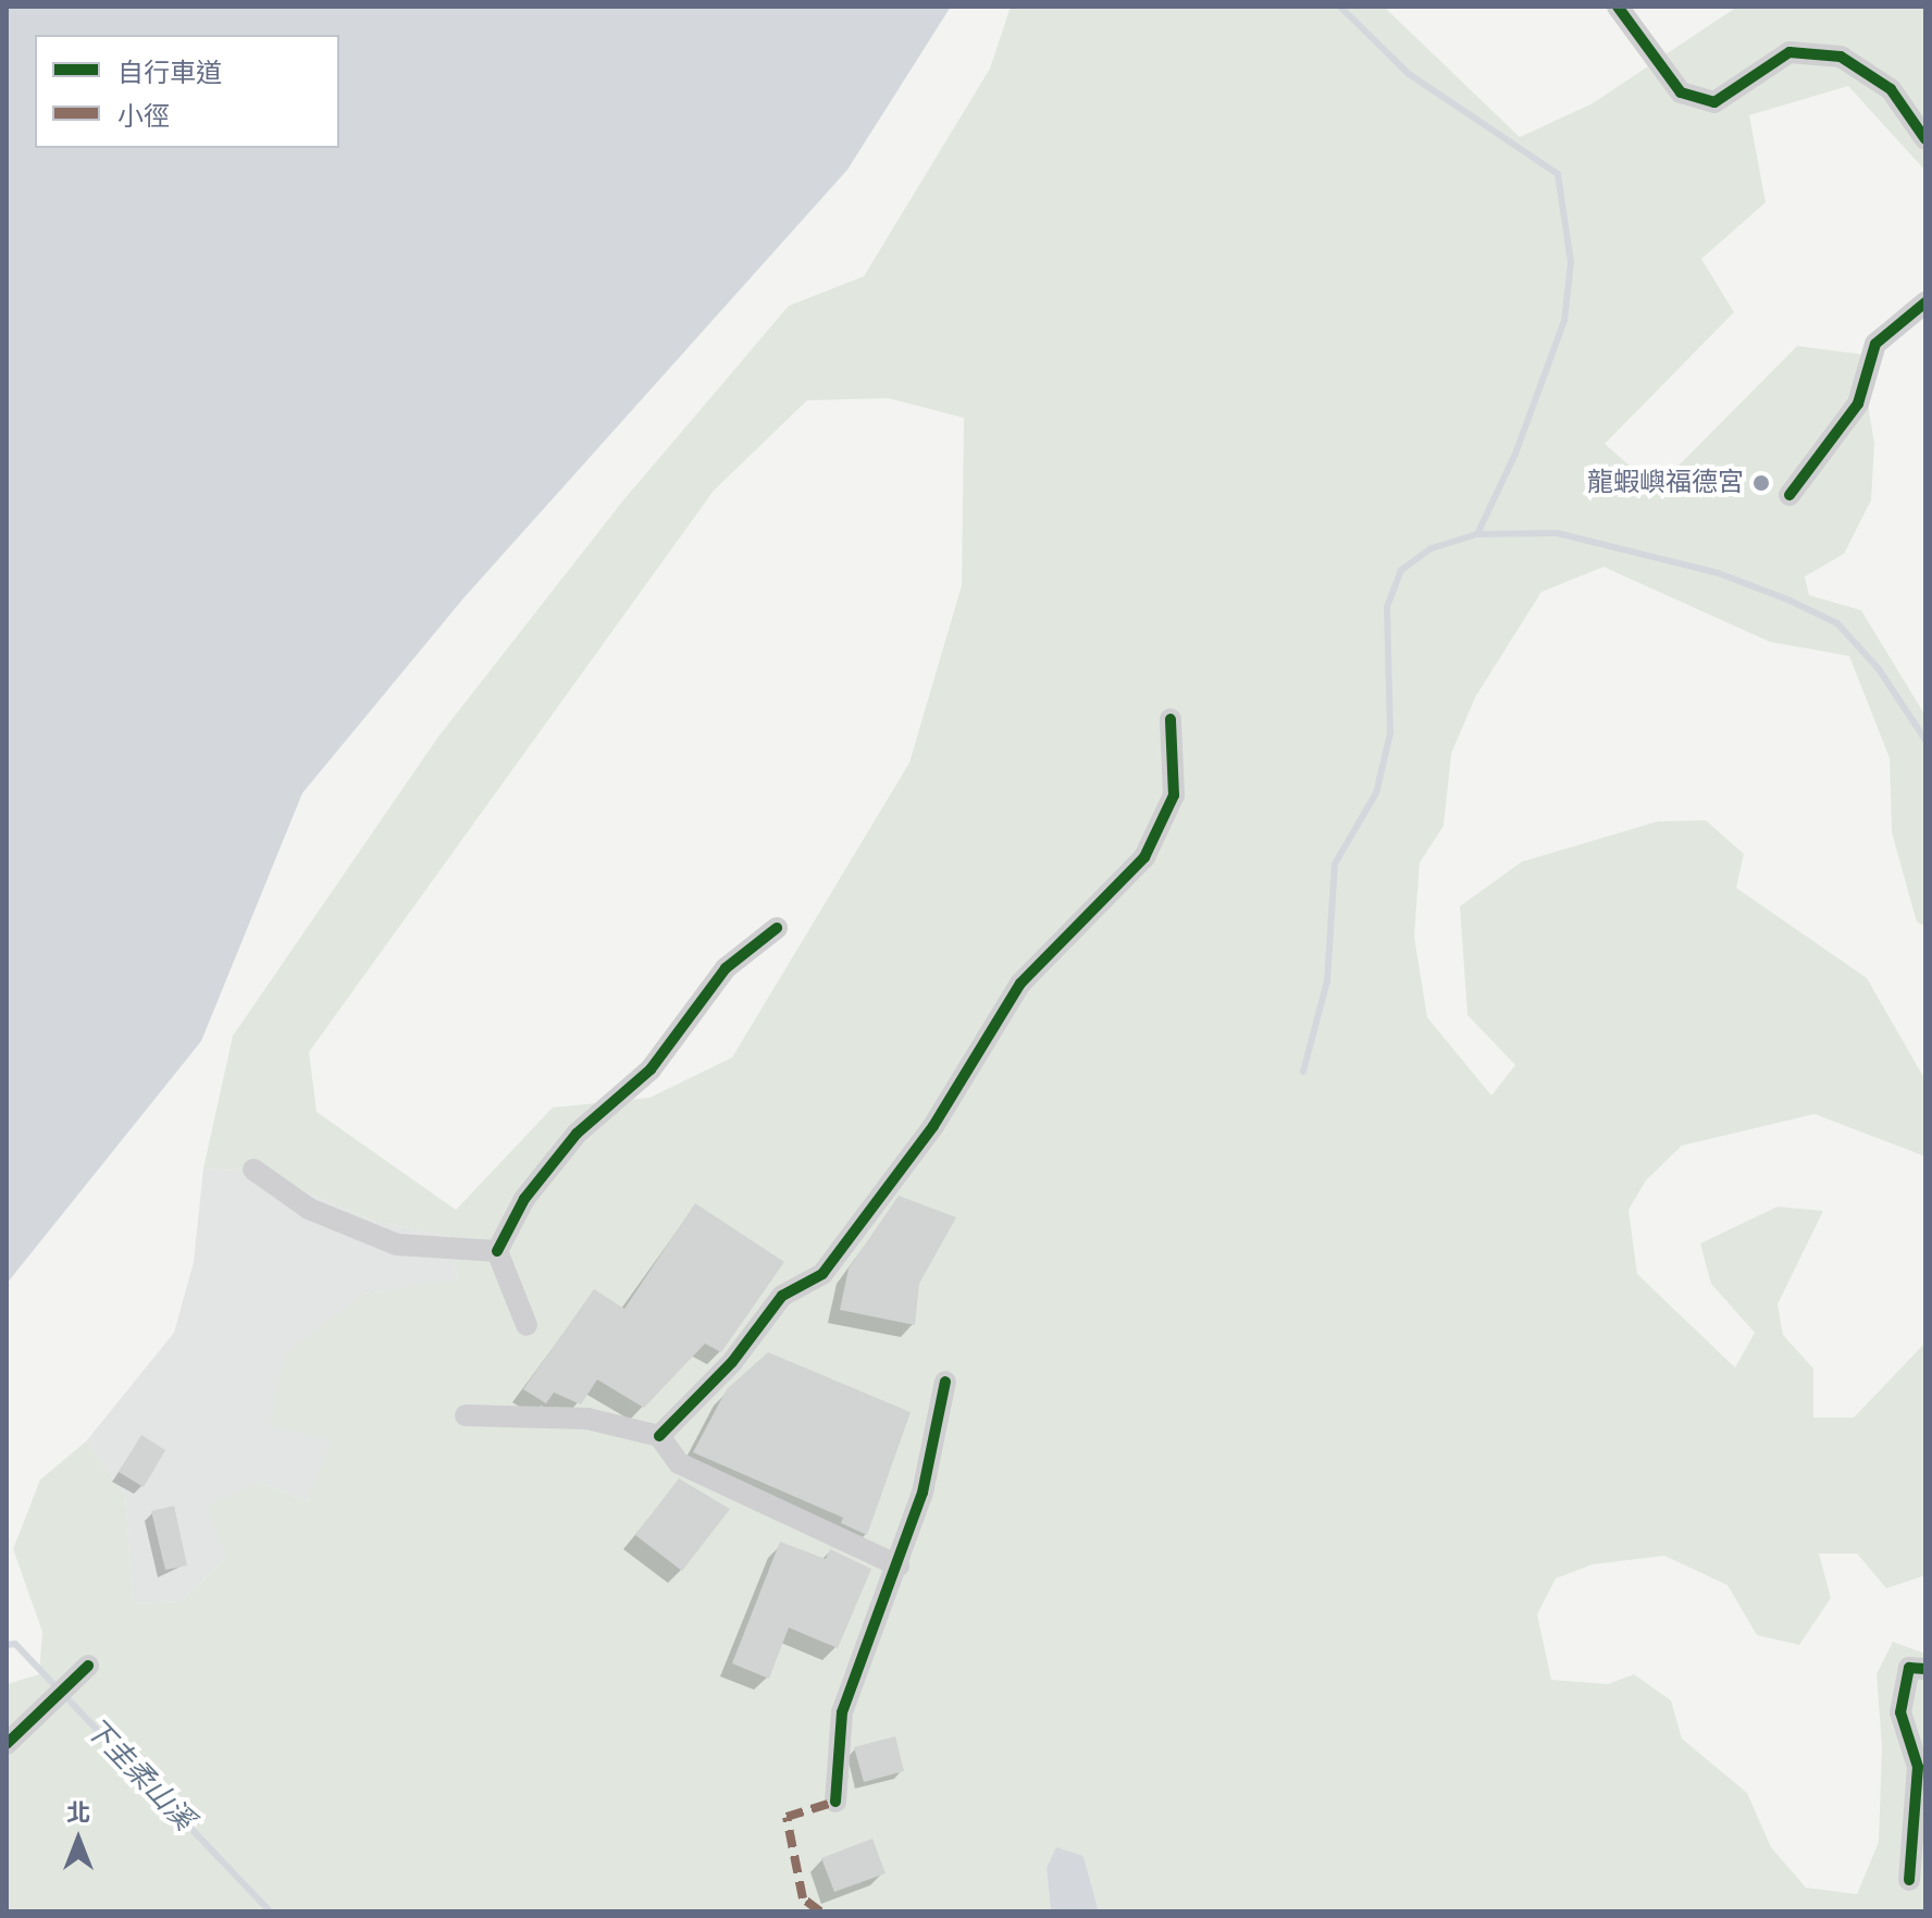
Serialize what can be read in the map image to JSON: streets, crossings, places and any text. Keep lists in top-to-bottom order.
{
  "water": ["下圭柔山溪"],
  "places": ["龍蝦嶼福德宮"],
  "legend": ["自行車道", "小徑"],
  "north": "top"
}
